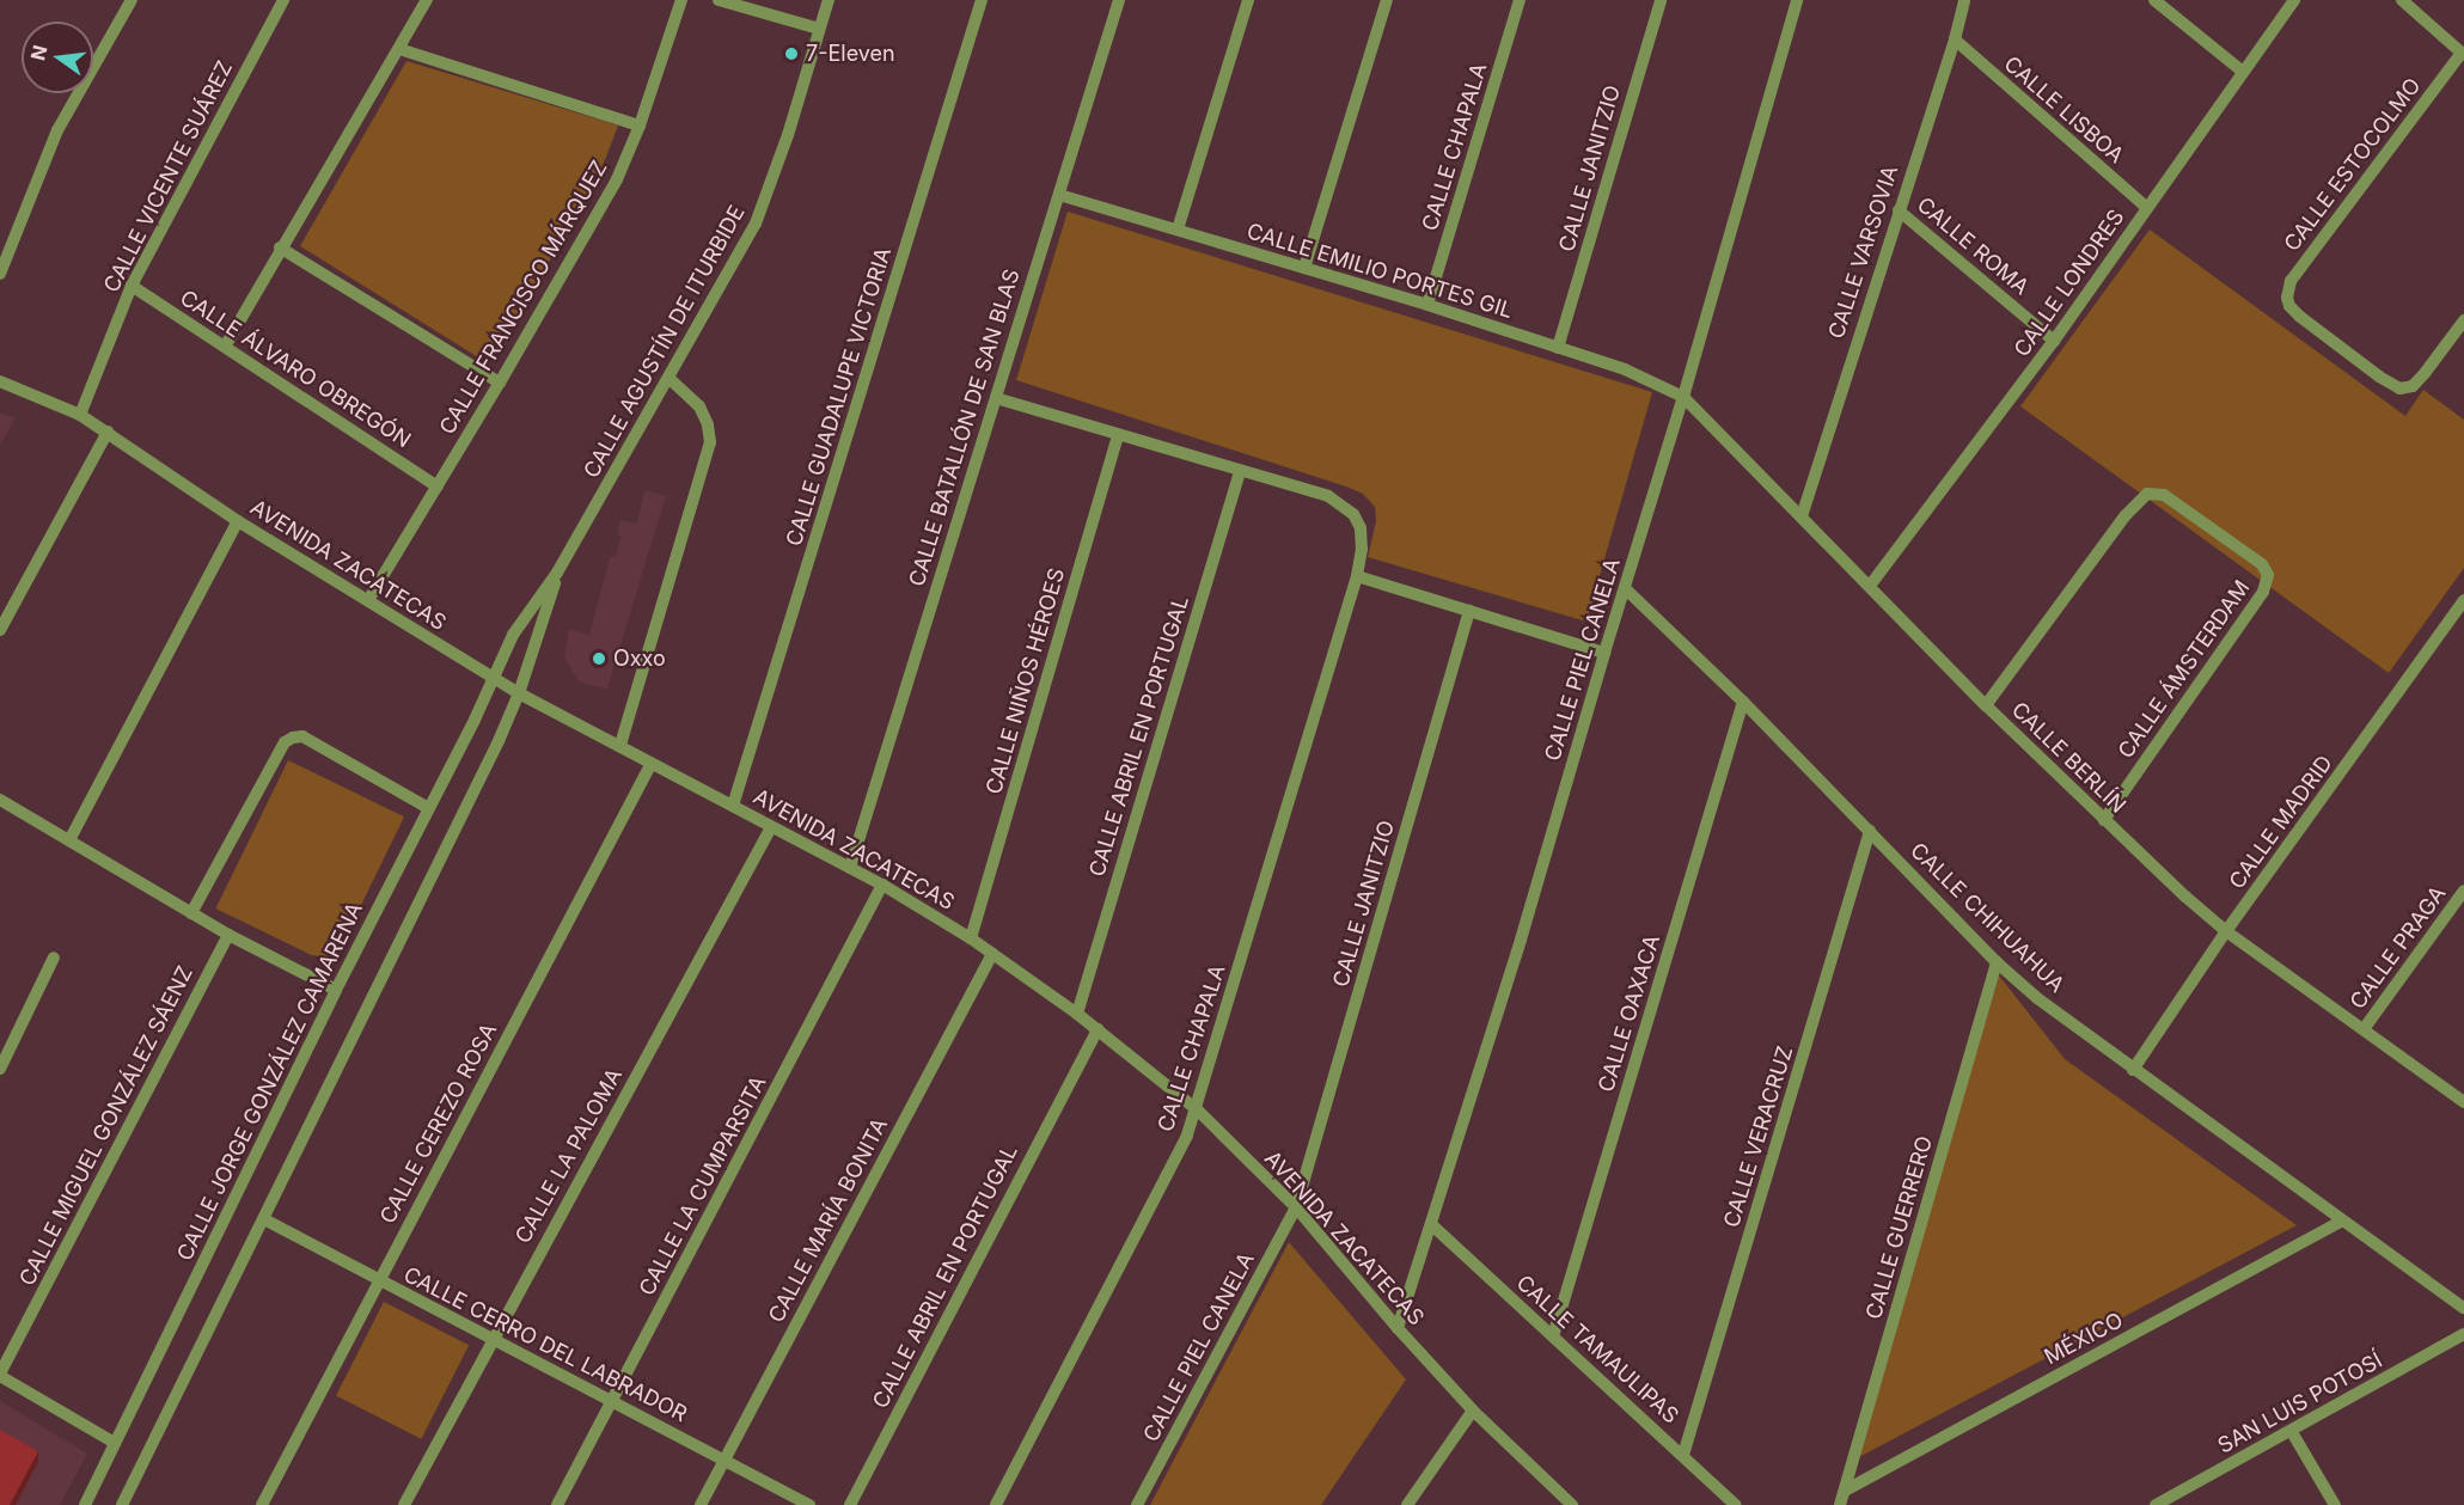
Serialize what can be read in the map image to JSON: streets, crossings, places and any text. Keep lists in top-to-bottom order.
{
  "streets": {
    "street": [
      "CALLE LISBOA",
      "CALLE CHAPALA",
      "CALLE ESTOCOLMO",
      "CALLE JANITZIO",
      "CALLE VICENTE SUÁREZ",
      "CALLE ROMA",
      "CALLE VARSOVIA",
      "CALLE EMILIO PORTES GIL",
      "CALLE LONDRES",
      "CALLE FRANCISCO MÁRQUEZ",
      "CALLE AGUSTÍN DE ITURBIDE",
      "CALLE ÁLVARO OBREGÓN",
      "CALLE GUADALUPE VICTORIA",
      "CALLE BATALLÓN DE SAN BLAS",
      "AVENIDA ZACATECAS",
      "CALLE PIEL CANELA",
      "CALLE ÁMSTERDAM",
      "CALLE NIÑOS HÉROES",
      "CALLE ABRIL EN PORTUGAL",
      "CALLE BERLÍN",
      "CALLE MADRID",
      "CALLE CHIHUAHUA",
      "CALLE PRAGA",
      "CALLE OAXACA",
      "CALLE JORGE GONZÁLEZ CAMARENA",
      "CALLE CEREZO ROSA",
      "CALLE MIGUEL GONZÁLEZ SÁENZ",
      "CALLE VERACRUZ",
      "CALLE LA PALOMA",
      "CALLE LA CUMPARSITA",
      "CALLE MARÍA BONITA",
      "CALLE GUERRERO",
      "MÉXICO",
      "CALLE CERRO DEL LABRADOR",
      "CALLE TAMAULIPAS",
      "SAN LUIS POTOSÍ"
    ]
  },
  "crossings": [
    ["CALLE LISBOA", "CALLE VARSOVIA"],
    ["CALLE LISBOA", "CALLE LONDRES"],
    ["CALLE CHAPALA", "CALLE EMILIO PORTES GIL"],
    ["CALLE CHAPALA", "CALLE BATALLÓN DE SAN BLAS"],
    ["CALLE CHAPALA", "AVENIDA ZACATECAS"],
    ["CALLE CHAPALA", "CALLE NIÑOS HÉROES"],
    ["CALLE CHAPALA", "CALLE ABRIL EN PORTUGAL"],
    ["CALLE JANITZIO", "CALLE EMILIO PORTES GIL"],
    ["CALLE JANITZIO", "AVENIDA ZACATECAS"],
    ["CALLE JANITZIO", "CALLE PIEL CANELA"],
    ["CALLE VICENTE SUÁREZ", "CALLE ÁLVARO OBREGÓN"],
    ["CALLE VICENTE SUÁREZ", "AVENIDA ZACATECAS"],
    ["CALLE ROMA", "CALLE VARSOVIA"],
    ["CALLE ROMA", "CALLE LONDRES"],
    ["CALLE VARSOVIA", "CALLE BERLÍN"],
    ["CALLE EMILIO PORTES GIL", "CALLE BATALLÓN DE SAN BLAS"],
    ["CALLE EMILIO PORTES GIL", "CALLE PIEL CANELA"],
    ["CALLE EMILIO PORTES GIL", "CALLE BERLÍN"],
    ["CALLE LONDRES", "CALLE BERLÍN"],
    ["CALLE FRANCISCO MÁRQUEZ", "CALLE ÁLVARO OBREGÓN"],
    ["CALLE FRANCISCO MÁRQUEZ", "AVENIDA ZACATECAS"],
    ["CALLE AGUSTÍN DE ITURBIDE", "AVENIDA ZACATECAS"],
    ["CALLE AGUSTÍN DE ITURBIDE", "CALLE JORGE GONZÁLEZ CAMARENA"],
    ["CALLE GUADALUPE VICTORIA", "AVENIDA ZACATECAS"],
    ["CALLE BATALLÓN DE SAN BLAS", "AVENIDA ZACATECAS"],
    ["AVENIDA ZACATECAS", "CALLE PIEL CANELA"],
    ["AVENIDA ZACATECAS", "CALLE NIÑOS HÉROES"],
    ["AVENIDA ZACATECAS", "CALLE ABRIL EN PORTUGAL"],
    ["AVENIDA ZACATECAS", "CALLE JORGE GONZÁLEZ CAMARENA"],
    ["AVENIDA ZACATECAS", "CALLE CEREZO ROSA"],
    ["AVENIDA ZACATECAS", "CALLE LA PALOMA"],
    ["AVENIDA ZACATECAS", "CALLE LA CUMPARSITA"],
    ["AVENIDA ZACATECAS", "CALLE MARÍA BONITA"],
    ["CALLE PIEL CANELA", "CALLE BERLÍN"],
    ["CALLE PIEL CANELA", "CALLE CHIHUAHUA"],
    ["CALLE PIEL CANELA", "CALLE TAMAULIPAS"],
    ["CALLE ÁMSTERDAM", "CALLE BERLÍN"],
    ["CALLE BERLÍN", "CALLE MADRID"],
    ["CALLE BERLÍN", "CALLE PRAGA"],
    ["CALLE MADRID", "CALLE CHIHUAHUA"],
    ["CALLE CHIHUAHUA", "CALLE OAXACA"],
    ["CALLE CHIHUAHUA", "CALLE VERACRUZ"],
    ["CALLE CHIHUAHUA", "CALLE GUERRERO"],
    ["CALLE CHIHUAHUA", "MÉXICO"],
    ["CALLE OAXACA", "CALLE TAMAULIPAS"],
    ["CALLE CEREZO ROSA", "CALLE CERRO DEL LABRADOR"],
    ["CALLE VERACRUZ", "CALLE TAMAULIPAS"],
    ["CALLE LA PALOMA", "CALLE CERRO DEL LABRADOR"],
    ["CALLE LA CUMPARSITA", "CALLE CERRO DEL LABRADOR"],
    ["CALLE MARÍA BONITA", "CALLE CERRO DEL LABRADOR"],
    ["CALLE GUERRERO", "MÉXICO"]
  ],
  "places": ["7-Eleven", "Oxxo"],
  "north": "left"
}
